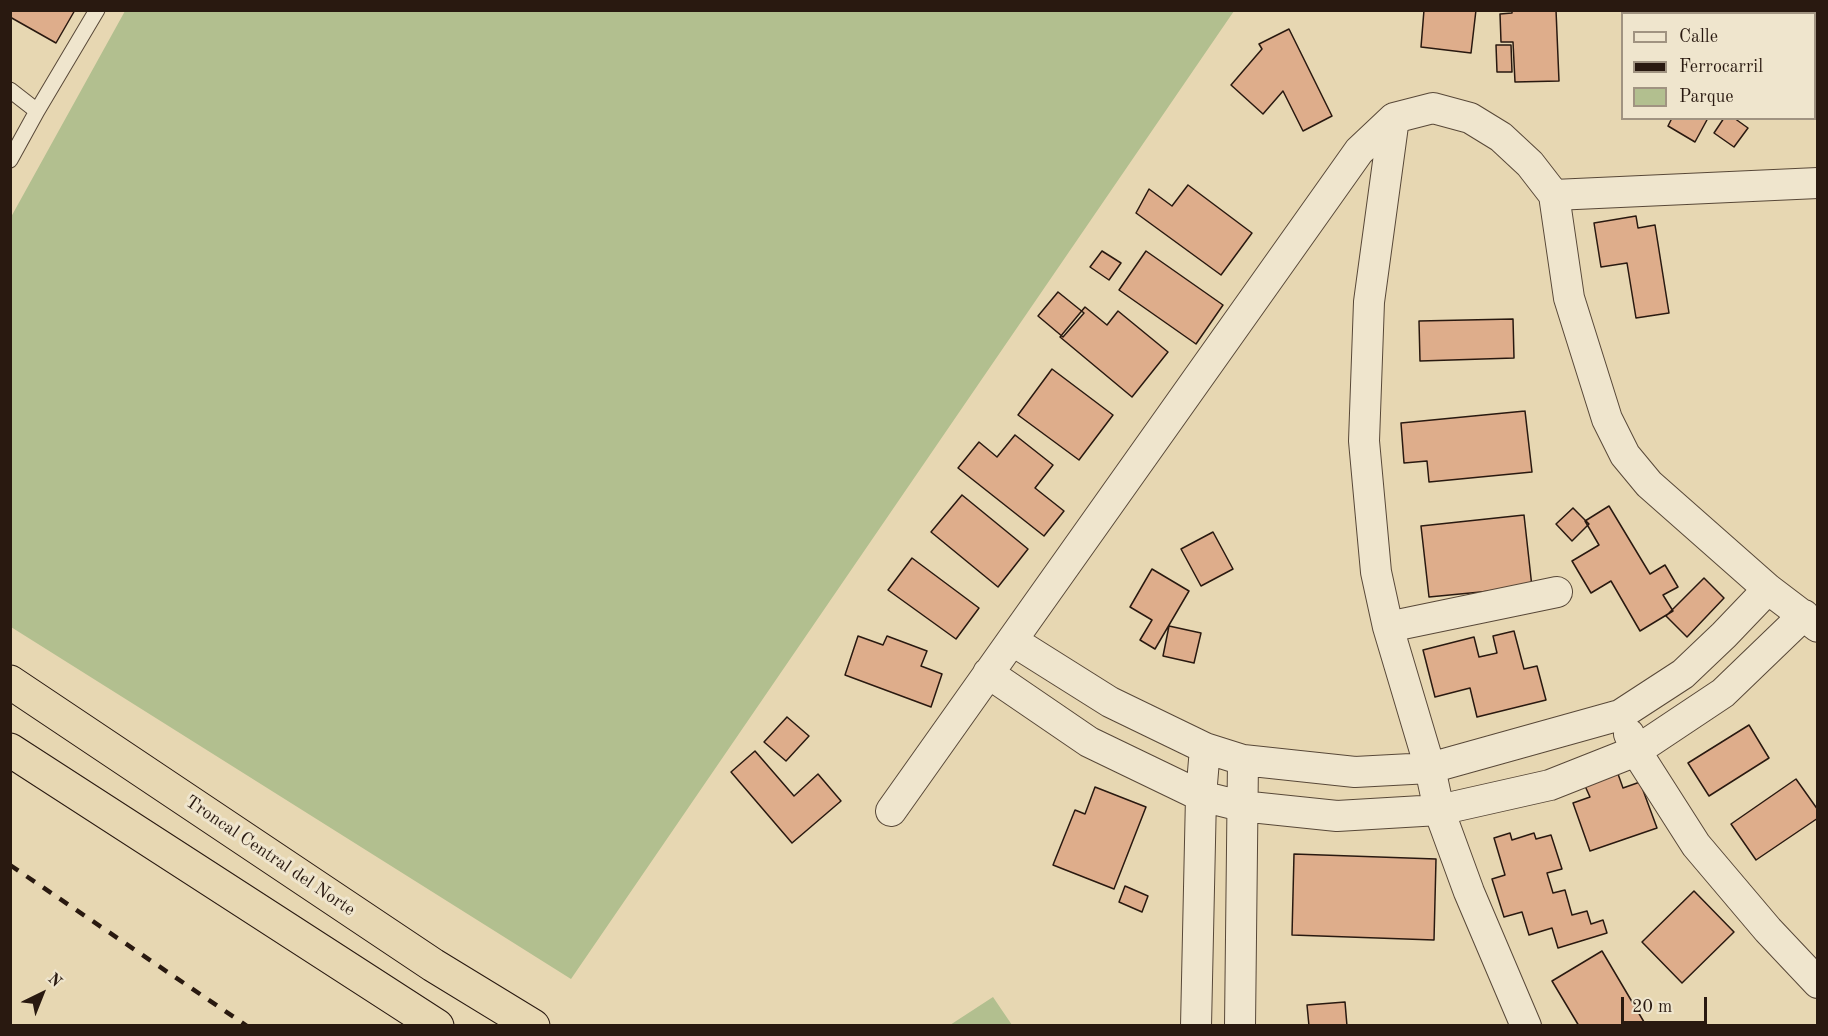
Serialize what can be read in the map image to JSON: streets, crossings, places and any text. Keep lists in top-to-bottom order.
{
  "streets": {
    "highway": ["Troncal Central del Norte"]
  },
  "legend": ["Calle", "Ferrocarril", "Parque"],
  "scale_bar": "20 m",
  "north": "top right"
}
